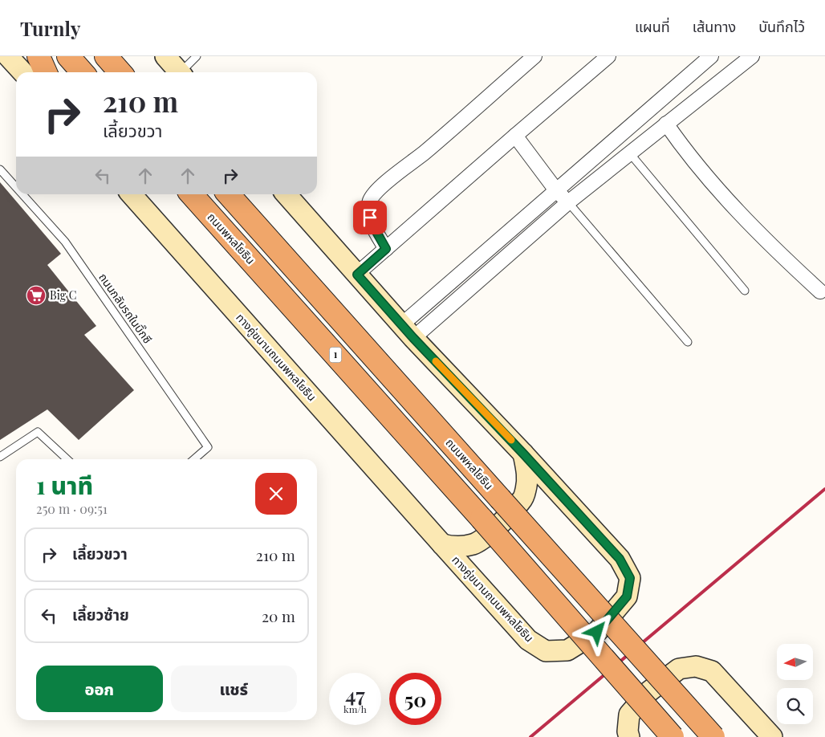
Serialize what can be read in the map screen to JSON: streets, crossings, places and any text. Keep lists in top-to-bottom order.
{
  "streets": {
    "highway": ["ถนนพหลโยธิน", "1"],
    "main road": ["ทางคู่ขนานถนนพหลโยธิน"],
    "lane": ["ถนนกลับรถในบิ๊กซี"]
  },
  "places": {
    "supermarket": ["Big C"]
  },
  "north": "left",
  "page": {
    "header": "Turnly",
    "nav": ["แผนที่", "เส้นทาง", "บันทึกไว้"],
    "turn": ["210 m", "เลี้ยวขวา"],
    "heading": ["1 นาที", "250 m · 09:51"],
    "list": [
      {
        "name": "เลี้ยวขวา",
        "value": "210 m"
      },
      {
        "name": "เลี้ยวซ้าย",
        "value": "20 m"
      }
    ],
    "buttons": ["ออก", "แชร์"],
    "speed": "47 km/h",
    "limit": "50"
  }
}
